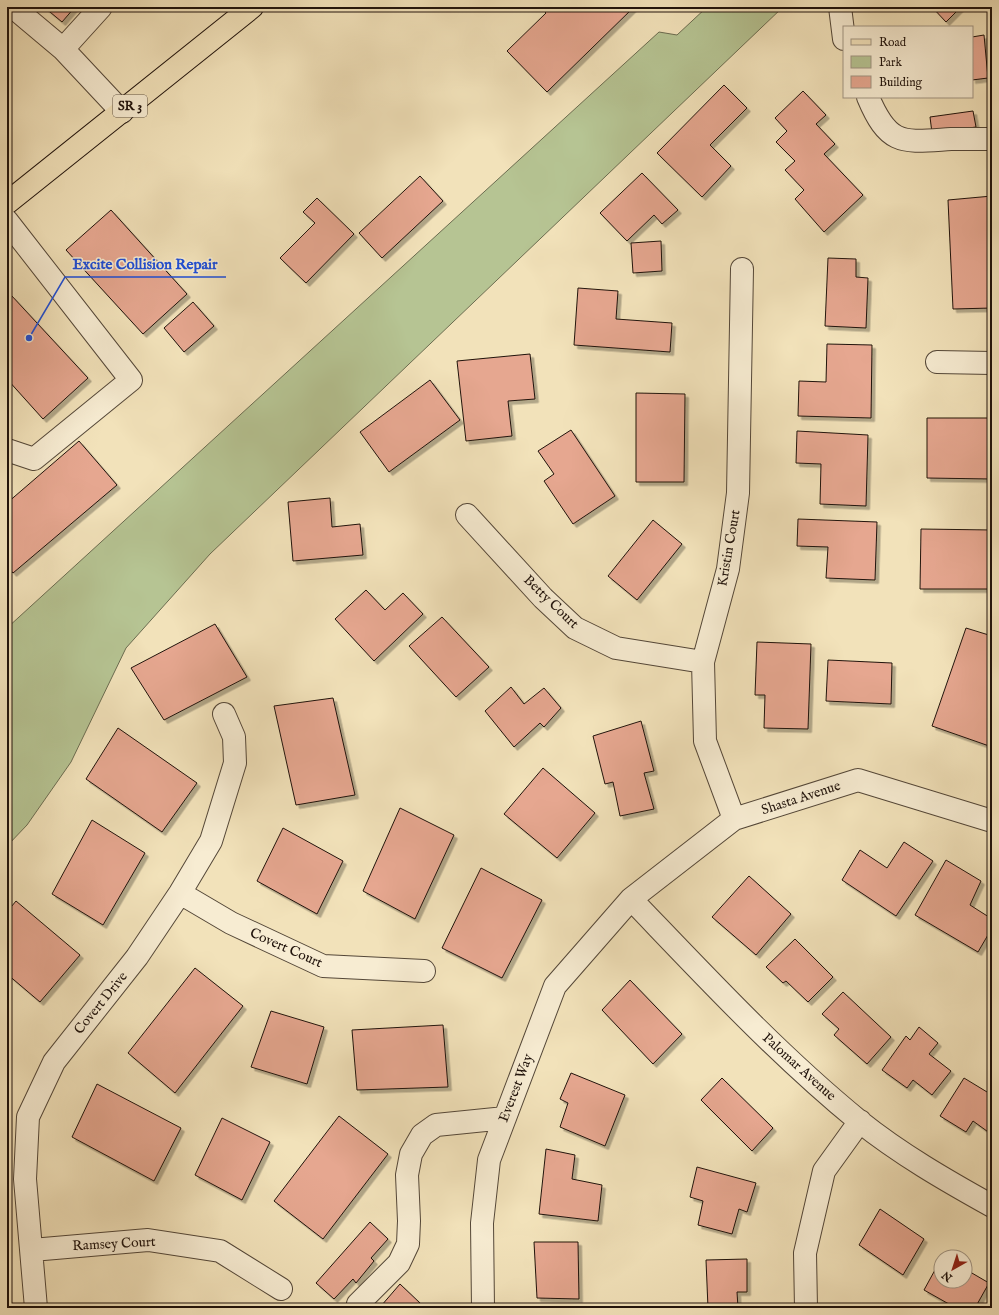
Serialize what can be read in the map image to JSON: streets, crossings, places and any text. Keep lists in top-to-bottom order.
{
  "streets": {
    "main road": ["SR 3"],
    "street": [
      "Kristin Court",
      "Betty Court",
      "Shasta Avenue",
      "Covert Court",
      "Covert Drive",
      "Palomar Avenue",
      "Everest Way",
      "Ramsey Court"
    ]
  },
  "crossings": [
    ["Kristin Court", "Betty Court"],
    ["Kristin Court", "Shasta Avenue"],
    ["Shasta Avenue", "Palomar Avenue"],
    ["Shasta Avenue", "Everest Way"],
    ["Covert Court", "Covert Drive"],
    ["Covert Drive", "Ramsey Court"],
    ["Palomar Avenue", "Everest Way"]
  ],
  "places": ["Excite Collision Repair"],
  "legend": ["Road", "Park", "Building"],
  "north": "bottom left"
}
